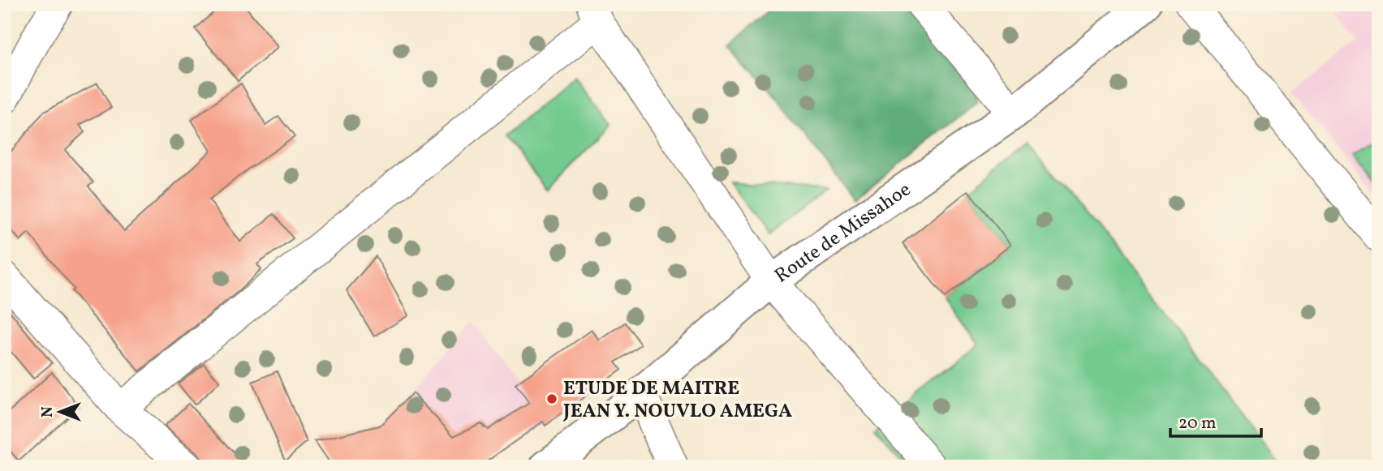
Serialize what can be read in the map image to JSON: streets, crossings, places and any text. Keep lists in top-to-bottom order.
{
  "streets": {
    "main road": ["Route de Missahoe"]
  },
  "places": ["ETUDE DE MAITRE JEAN Y. NOUVLO AMEGA"],
  "scale_bar": "20 m",
  "north": "left"
}
